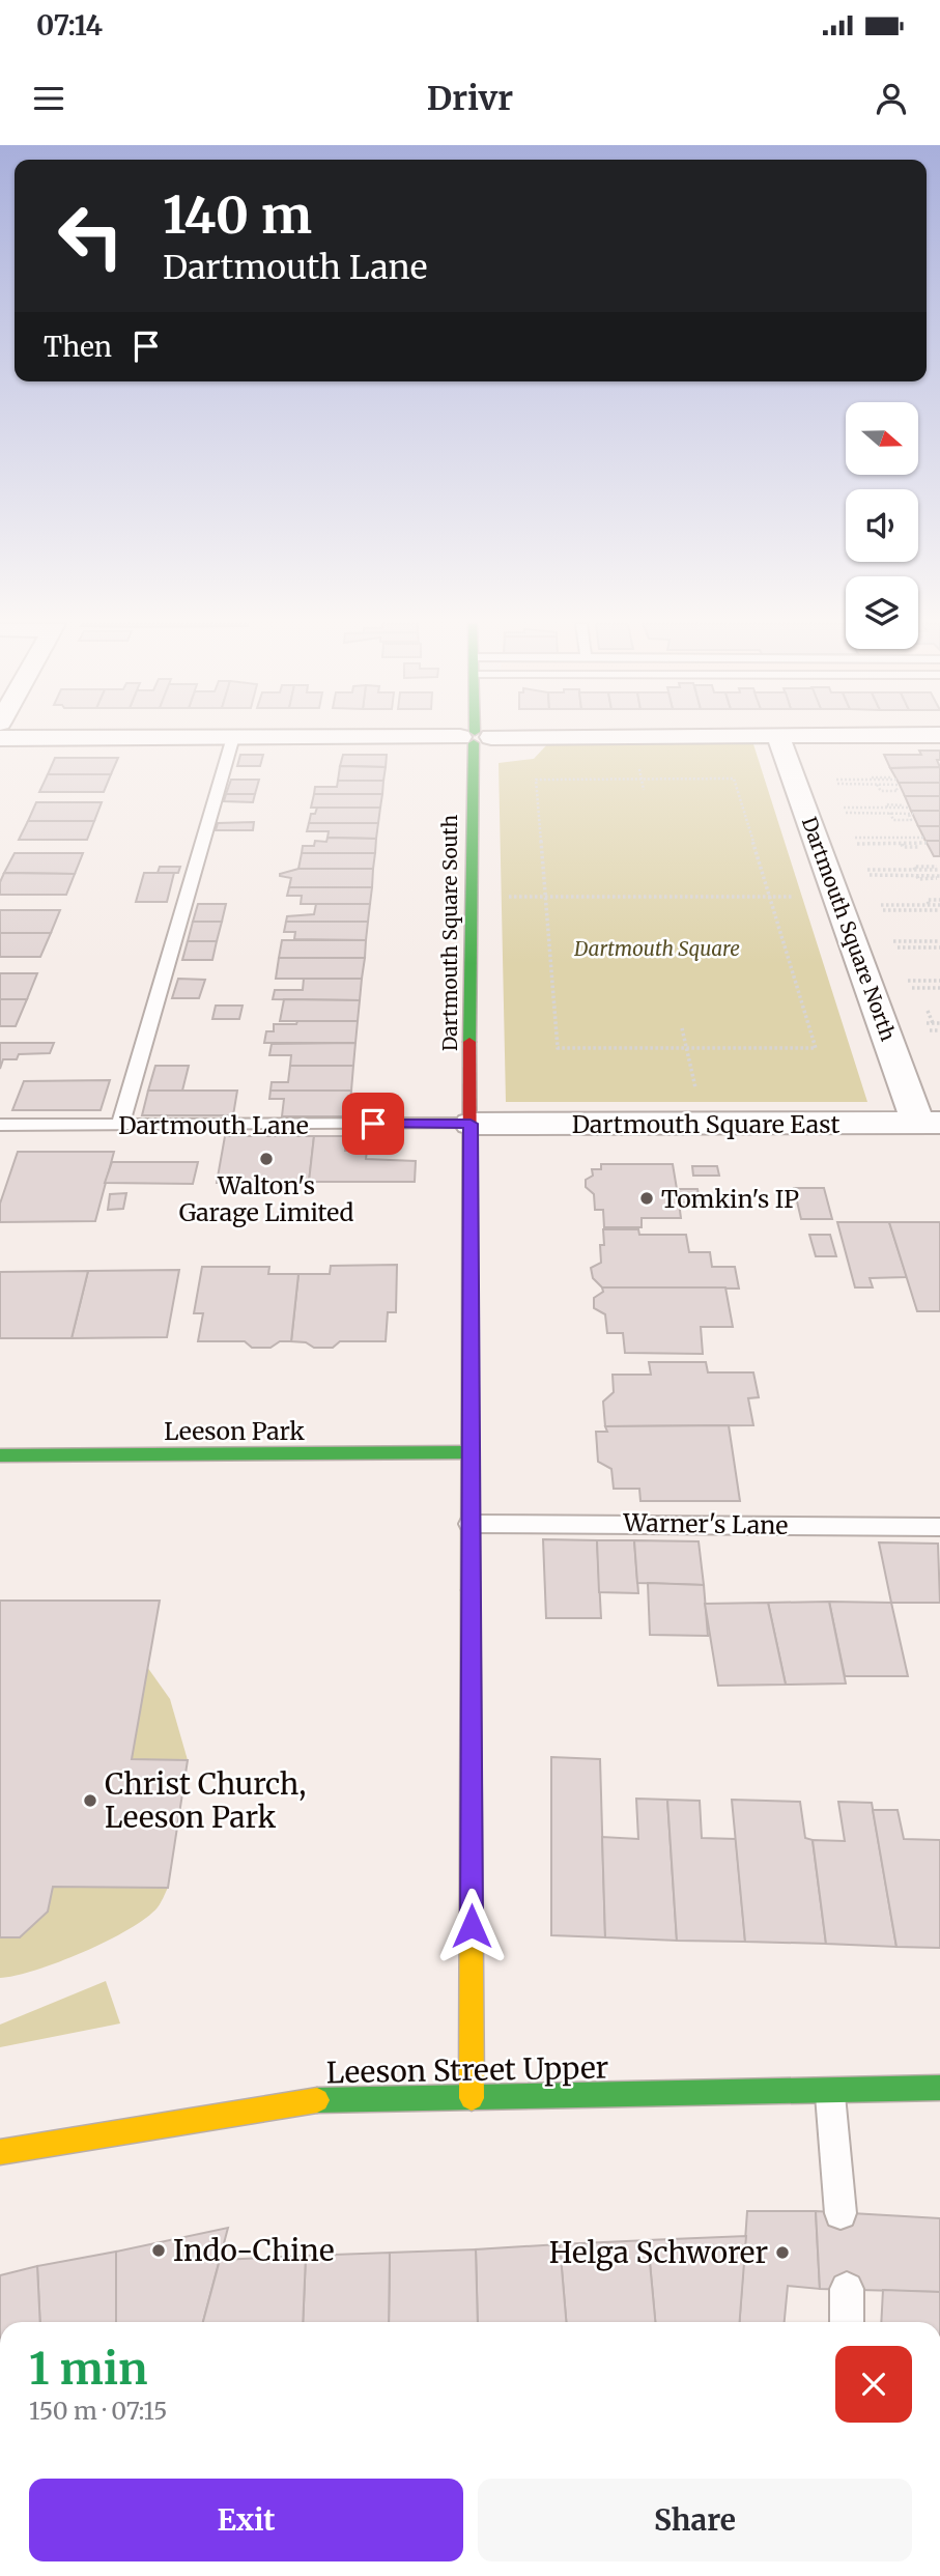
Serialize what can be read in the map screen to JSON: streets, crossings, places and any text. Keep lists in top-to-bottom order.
{
  "streets": {
    "street": [
      "Dartmouth Square North",
      "Dartmouth Square South",
      "Dartmouth Square East",
      "Leeson Park",
      "Leeson Street Upper"
    ],
    "lane": ["Dartmouth Lane", "Warner's Lane"]
  },
  "crossings": [
    ["Dartmouth Square North", "Dartmouth Square East"],
    ["Dartmouth Square South", "Dartmouth Square East"],
    ["Dartmouth Square South", "Dartmouth Lane"],
    ["Dartmouth Square South", "Leeson Park"],
    ["Dartmouth Square South", "Warner's Lane"],
    ["Dartmouth Square South", "Leeson Street Upper"],
    ["Dartmouth Square East", "Dartmouth Lane"]
  ],
  "parks": ["Dartmouth Square"],
  "places": [
    "Walton's Garage Limited",
    "Tomkin's IP",
    "Christ Church, Leeson Park",
    "Indo-Chine",
    "Helga Schworer"
  ],
  "north": "right",
  "page": {
    "status": "07:14",
    "header": "Drivr",
    "turn": ["140 m", "Dartmouth Lane"],
    "then": "Then",
    "heading": ["1 min", "150 m · 07:15"],
    "buttons": ["Exit", "Share"]
  }
}
